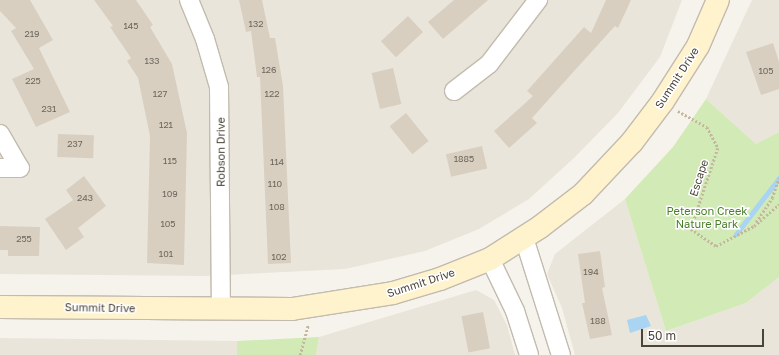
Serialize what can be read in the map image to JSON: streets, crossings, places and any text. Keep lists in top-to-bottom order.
{
  "streets": {
    "main road": ["Summit Drive"],
    "street": ["Robson Drive"],
    "path": ["Escape"]
  },
  "crossings": [
    ["Summit Drive", "Robson Drive"],
    ["Summit Drive", "Escape"]
  ],
  "parks": ["Peterson Creek Nature Park"],
  "house_numbers": [
    "132",
    "145",
    "219",
    "133",
    "126",
    "105",
    "225",
    "127",
    "122",
    "231",
    "121",
    "237",
    "1885",
    "115",
    "114",
    "110",
    "109",
    "243",
    "108",
    "105",
    "255",
    "101",
    "102",
    "194",
    "188"
  ],
  "scale_bar": "50 m"
}
